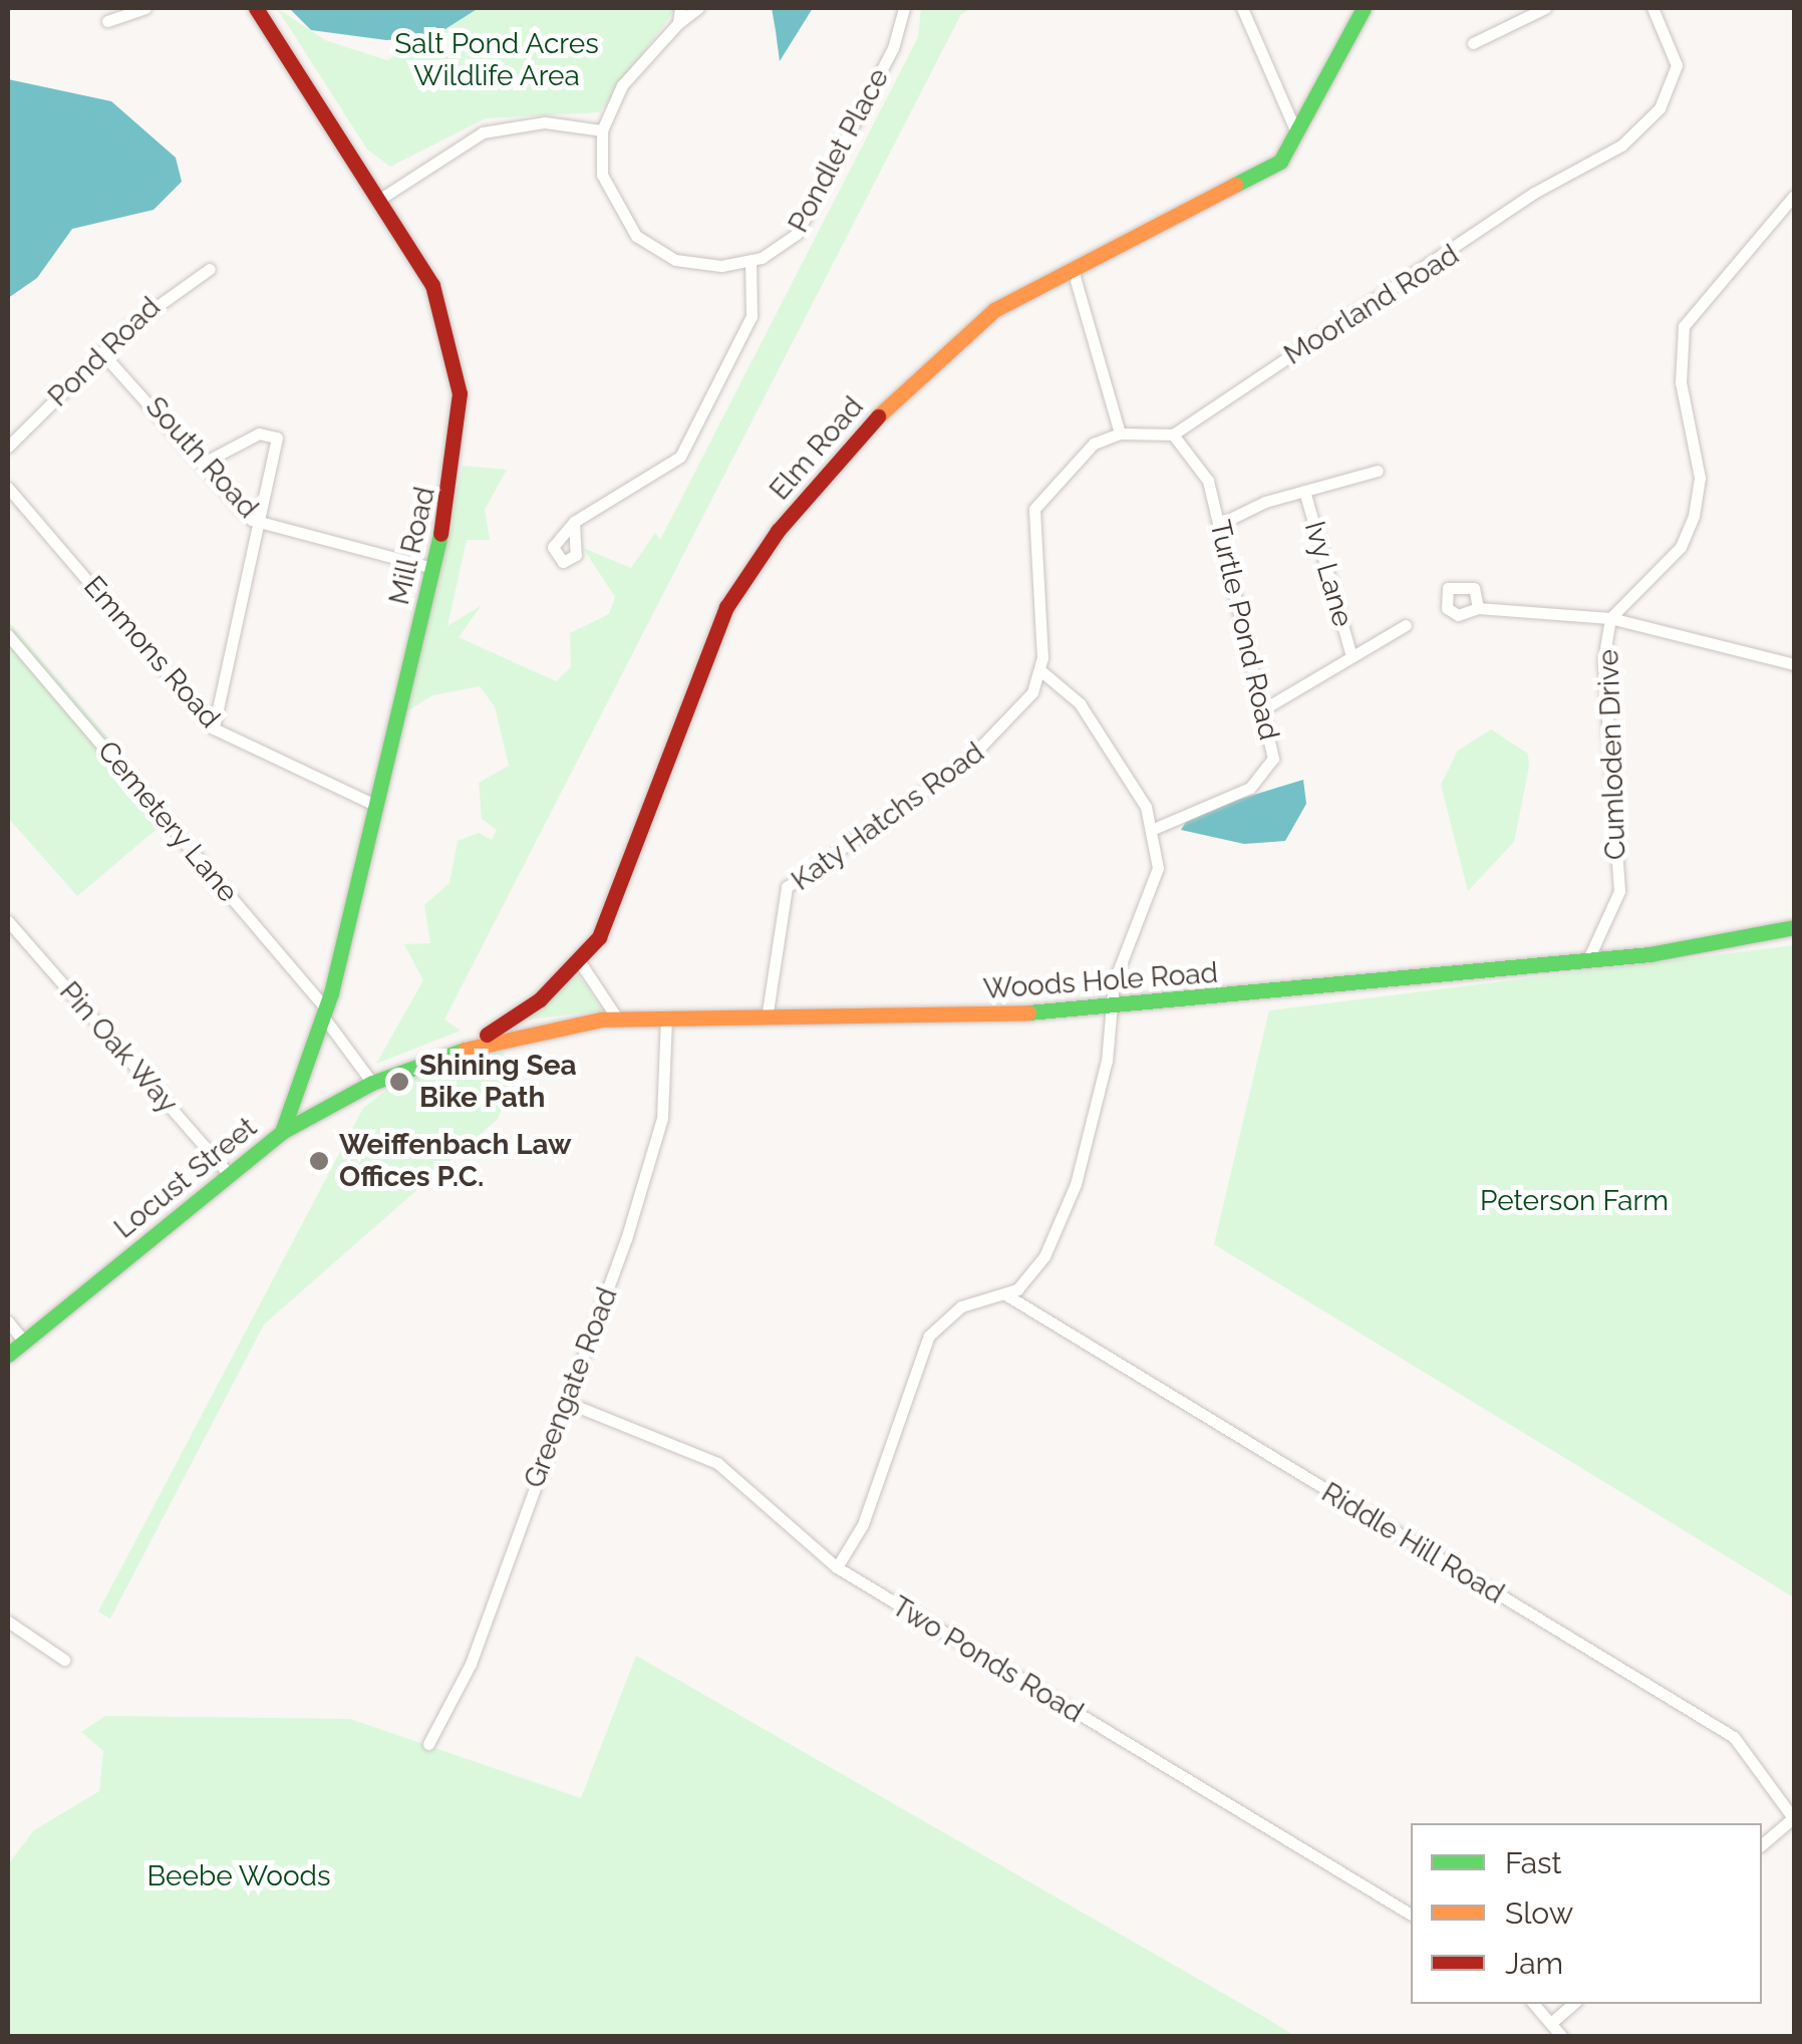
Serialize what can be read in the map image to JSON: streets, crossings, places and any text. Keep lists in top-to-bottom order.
{
  "streets": {
    "main road": [
      "Elm Road",
      "Mill Road",
      "Woods Hole Road",
      "Locust Street"
    ],
    "street": [
      "Pondlet Place",
      "Moorland Road",
      "Pond Road",
      "South Road",
      "Ivy Lane",
      "Turtle Pond Road",
      "Emmons Road",
      "Cumloden Drive",
      "Katy Hatchs Road",
      "Cemetery Lane",
      "Pin Oak Way",
      "Greengate Road",
      "Riddle Hill Road",
      "Two Ponds Road"
    ]
  },
  "crossings": [
    ["Moorland Road", "Turtle Pond Road"],
    ["Pond Road", "South Road"],
    ["Elm Road", "Woods Hole Road"],
    ["South Road", "Mill Road"],
    ["Mill Road", "Emmons Road"],
    ["Mill Road", "Cemetery Lane"],
    ["Mill Road", "Locust Street"],
    ["Cumloden Drive", "Woods Hole Road"],
    ["Katy Hatchs Road", "Woods Hole Road"],
    ["Cemetery Lane", "Locust Street"],
    ["Woods Hole Road", "Locust Street"],
    ["Woods Hole Road", "Greengate Road"],
    ["Pin Oak Way", "Locust Street"],
    ["Greengate Road", "Two Ponds Road"]
  ],
  "parks": ["Salt Pond Acres Wildlife Area", "Peterson Farm", "Beebe Woods"],
  "places": ["Shining Sea Bike Path", "Weiffenbach Law Offices P.C."],
  "legend": ["Fast", "Slow", "Jam"]
}
